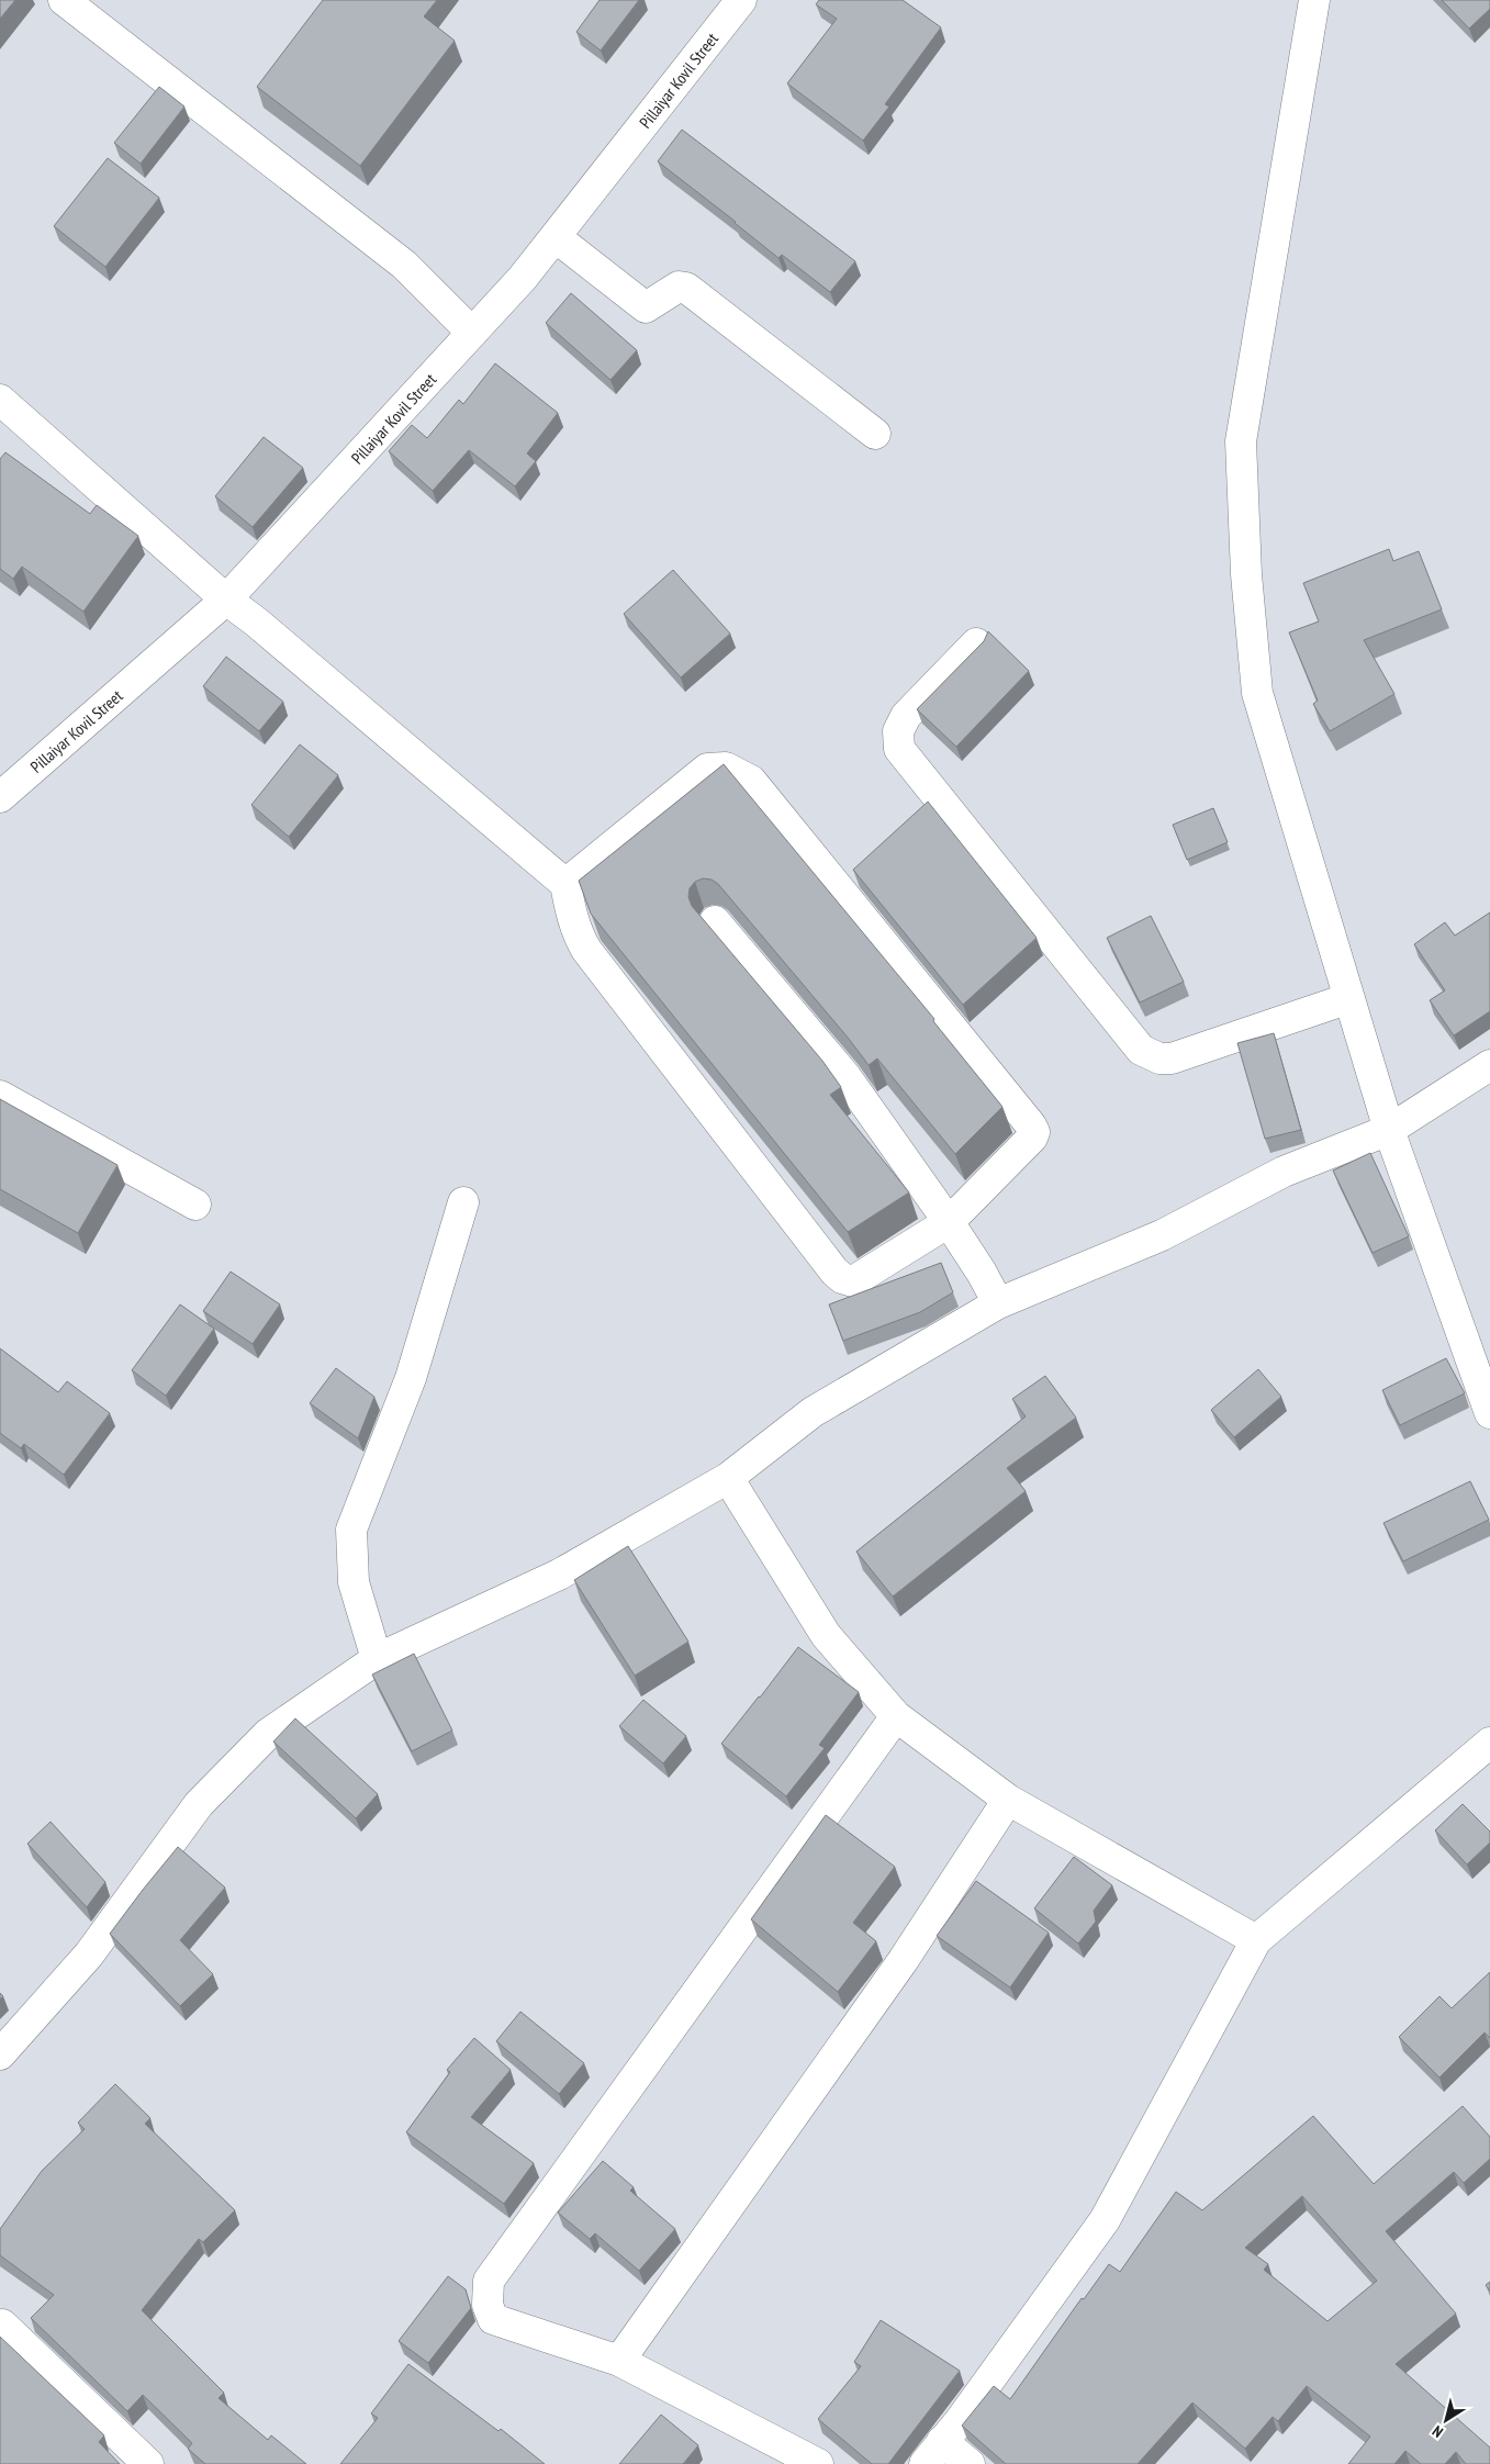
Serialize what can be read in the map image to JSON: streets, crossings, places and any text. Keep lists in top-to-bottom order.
{
  "streets": {
    "street": ["Pillaiyar Kovil Street"]
  },
  "north": "bottom left"
}
